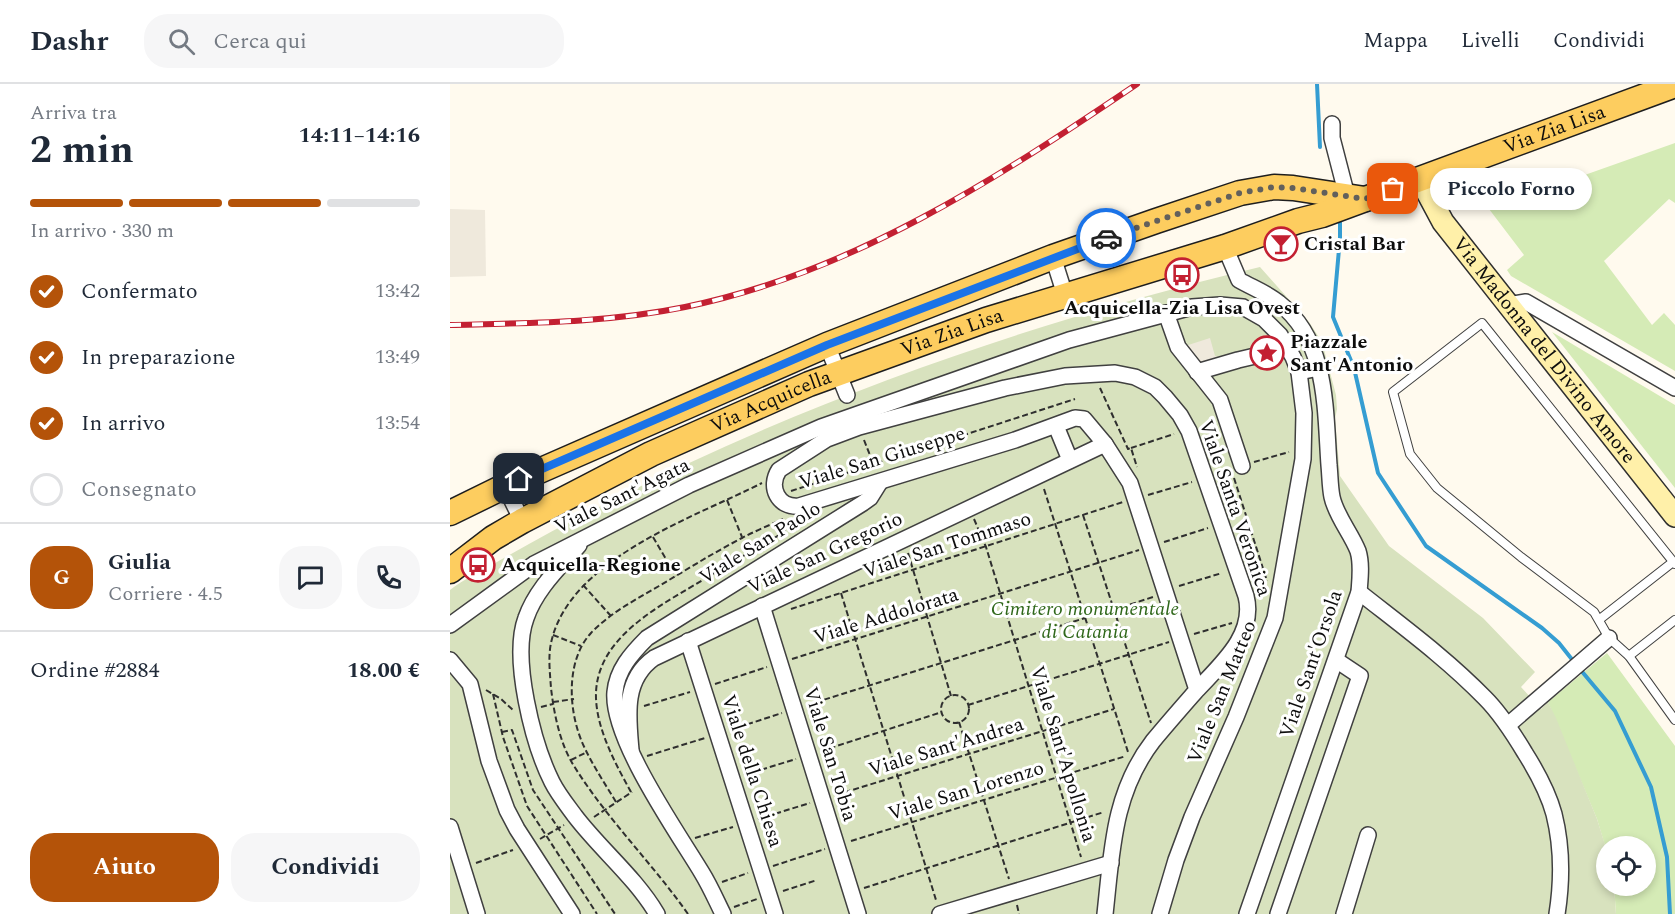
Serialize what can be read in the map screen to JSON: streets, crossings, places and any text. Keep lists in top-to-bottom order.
{
  "streets": {
    "main road": ["Via Zia Lisa", "Via Madonna del Divino Amore", "Via Acquicella"],
    "street": [
      "Viale San Giuseppe",
      "Viale Sant'Agata",
      "Viale Santa Veronica",
      "Viale San Paolo",
      "Viale San Gregorio",
      "Viale Sant'Orsola",
      "Viale San Matteo",
      "Viale San Tobia",
      "Viale della Chiesa"
    ],
    "path": [
      "Viale San Tommaso",
      "Viale Addolorata",
      "Viale Sant'Andrea",
      "Viale Sant'Apollonia",
      "Viale San Lorenzo"
    ]
  },
  "crossings": [
    ["Via Zia Lisa", "Via Madonna del Divino Amore"],
    ["Via Zia Lisa", "Via Acquicella"],
    ["Via Zia Lisa", "Viale San Giuseppe"],
    ["Via Zia Lisa", "Viale Sant'Agata"],
    ["Via Zia Lisa", "Viale Santa Veronica"],
    ["Via Zia Lisa", "Viale Sant'Orsola"],
    ["Via Acquicella", "Viale San Giuseppe"],
    ["Via Acquicella", "Viale Sant'Agata"],
    ["Via Acquicella", "Viale Santa Veronica"],
    ["Viale San Giuseppe", "Viale Sant'Agata"],
    ["Viale San Giuseppe", "Viale Santa Veronica"],
    ["Viale San Giuseppe", "Viale San Paolo"],
    ["Viale San Giuseppe", "Viale San Gregorio"],
    ["Viale Sant'Agata", "Viale Santa Veronica"],
    ["Viale Sant'Agata", "Viale San Matteo"],
    ["Viale Santa Veronica", "Viale San Tommaso"],
    ["Viale Santa Veronica", "Viale Addolorata"],
    ["Viale San Paolo", "Viale San Gregorio"],
    ["Viale San Paolo", "Viale Sant'Andrea"],
    ["Viale San Paolo", "Viale San Lorenzo"],
    ["Viale San Tommaso", "Viale San Gregorio"],
    ["Viale San Tommaso", "Viale San Tobia"],
    ["Viale San Tommaso", "Viale Sant'Apollonia"],
    ["Viale San Gregorio", "Viale Addolorata"],
    ["Viale San Gregorio", "Viale San Tobia"],
    ["Viale San Gregorio", "Viale Sant'Apollonia"],
    ["Viale San Gregorio", "Viale della Chiesa"],
    ["Viale Addolorata", "Viale San Tobia"],
    ["Viale Addolorata", "Viale Sant'Apollonia"],
    ["Viale Addolorata", "Viale della Chiesa"],
    ["Viale Sant'Andrea", "Viale San Tobia"],
    ["Viale Sant'Andrea", "Viale Sant'Apollonia"],
    ["Viale Sant'Andrea", "Viale della Chiesa"],
    ["Viale Sant'Andrea", "Viale San Lorenzo"],
    ["Viale San Tobia", "Viale San Lorenzo"],
    ["Viale Sant'Apollonia", "Viale San Lorenzo"],
    ["Viale della Chiesa", "Viale San Lorenzo"]
  ],
  "parks": ["Cimitero monumentale di Catania"],
  "places": {
    "other": ["Piccolo Forno"],
    "bar": ["Cristal Bar"],
    "bus stop": ["Acquicella-Zia Lisa Ovest", "Acquicella-Regione"],
    "place": ["Piazzale Sant'Antonio"]
  },
  "page": {
    "header": "Dashr",
    "search": "Cerca qui",
    "nav": ["Mappa", "Livelli", "Condividi"],
    "heading": ["2 min", "Arriva tra", "14:11–14:16"],
    "panel": [
      "Giulia",
      "Corriere · 4.5",
      "Ordine #2884",
      "18.00 €"
    ],
    "bubble": "Piccolo Forno",
    "bar": "In arrivo · 330 m",
    "list": [
      ["Confermato", "13:42"],
      ["In preparazione", "13:49"],
      ["In arrivo", "13:54"],
      "Consegnato"
    ],
    "round": "G",
    "buttons": ["Aiuto", "Condividi"]
  }
}
